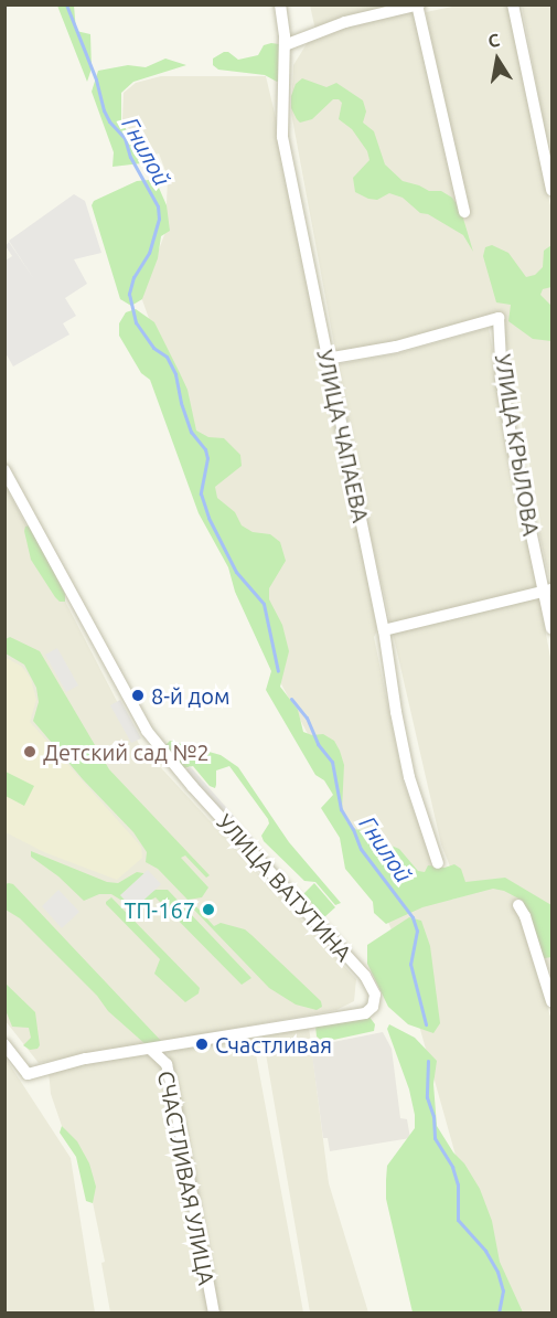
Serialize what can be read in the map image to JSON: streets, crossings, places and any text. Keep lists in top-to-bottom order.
{
  "streets": {
    "street": [
      "УЛИЦА ЧАПАЕВА",
      "УЛИЦА КРЫЛОВА",
      "УЛИЦА ВАТУТИНА",
      "СЧАСТЛИВАЯ УЛИЦА"
    ]
  },
  "crossings": [
    ["УЛИЦА ЧАПАЕВА", "УЛИЦА КРЫЛОВА"],
    ["УЛИЦА ВАТУТИНА", "СЧАСТЛИВАЯ УЛИЦА"]
  ],
  "water": ["Гнилой"],
  "places": [
    "8-й дом",
    "Детский сад №2",
    "ТП-167",
    "Счастливая"
  ],
  "north": "top"
}
